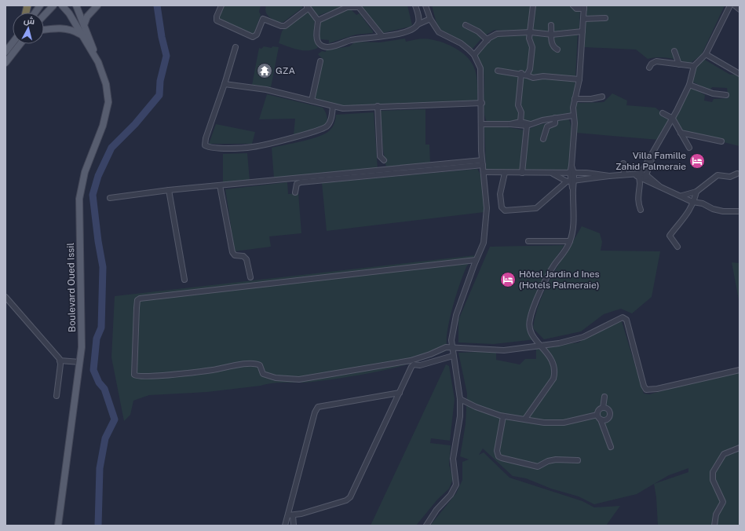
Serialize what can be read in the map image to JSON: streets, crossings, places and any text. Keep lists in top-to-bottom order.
{
  "streets": {
    "main road": ["Boulevard Oued Issil"]
  },
  "places": {
    "temple": ["GZA"],
    "hotel": ["Villa Famille Zahid Palmeraie", "Hôtel Jardin d Ines (Hotels Palmeraie)"]
  },
  "north": "top"
}
